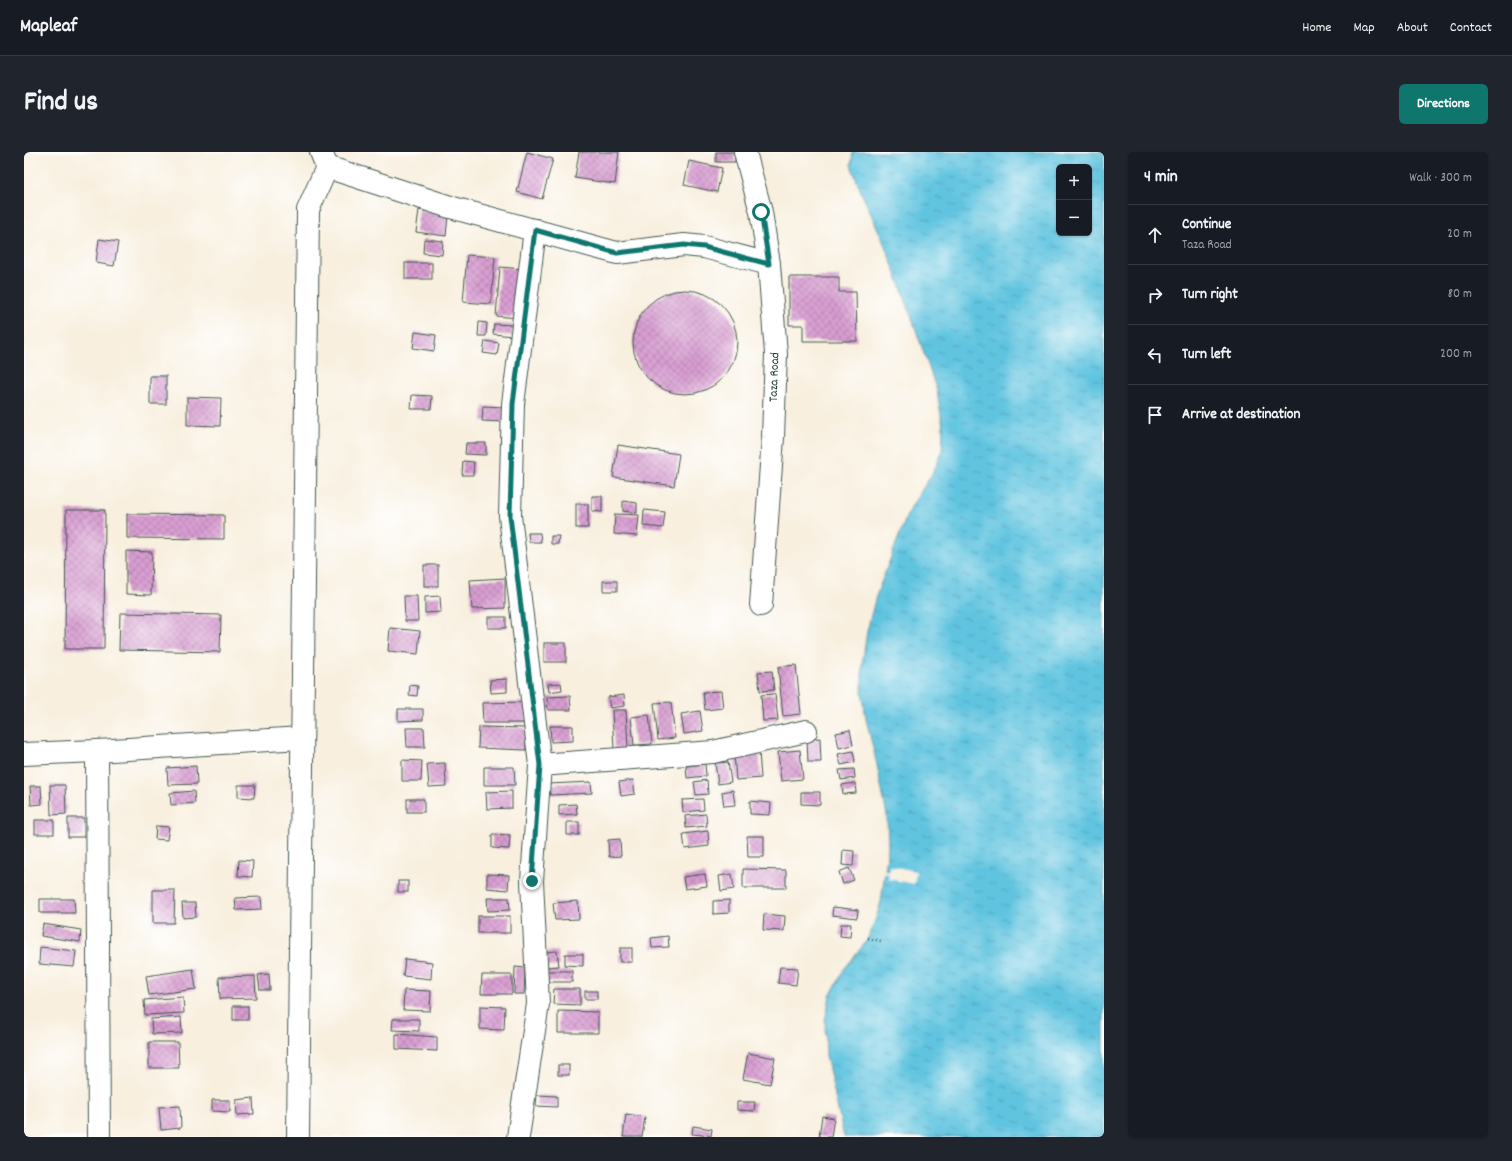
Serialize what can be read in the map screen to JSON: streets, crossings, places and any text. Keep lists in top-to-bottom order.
{
  "streets": {
    "street": ["Taza Road"]
  },
  "page": {
    "header": "Mapleaf",
    "nav": [
      "Home",
      "Map",
      "About",
      "Contact"
    ],
    "title": "Find us",
    "buttons": "Directions",
    "heading": ["4 min", "Walk · 300 m"],
    "map_buttons": ["+", "−"],
    "list": [
      ["Continue", "Taza Road", "20 m"],
      ["Turn right", "80 m"],
      ["Turn left", "200 m"],
      "Arrive at destination"
    ]
  }
}
